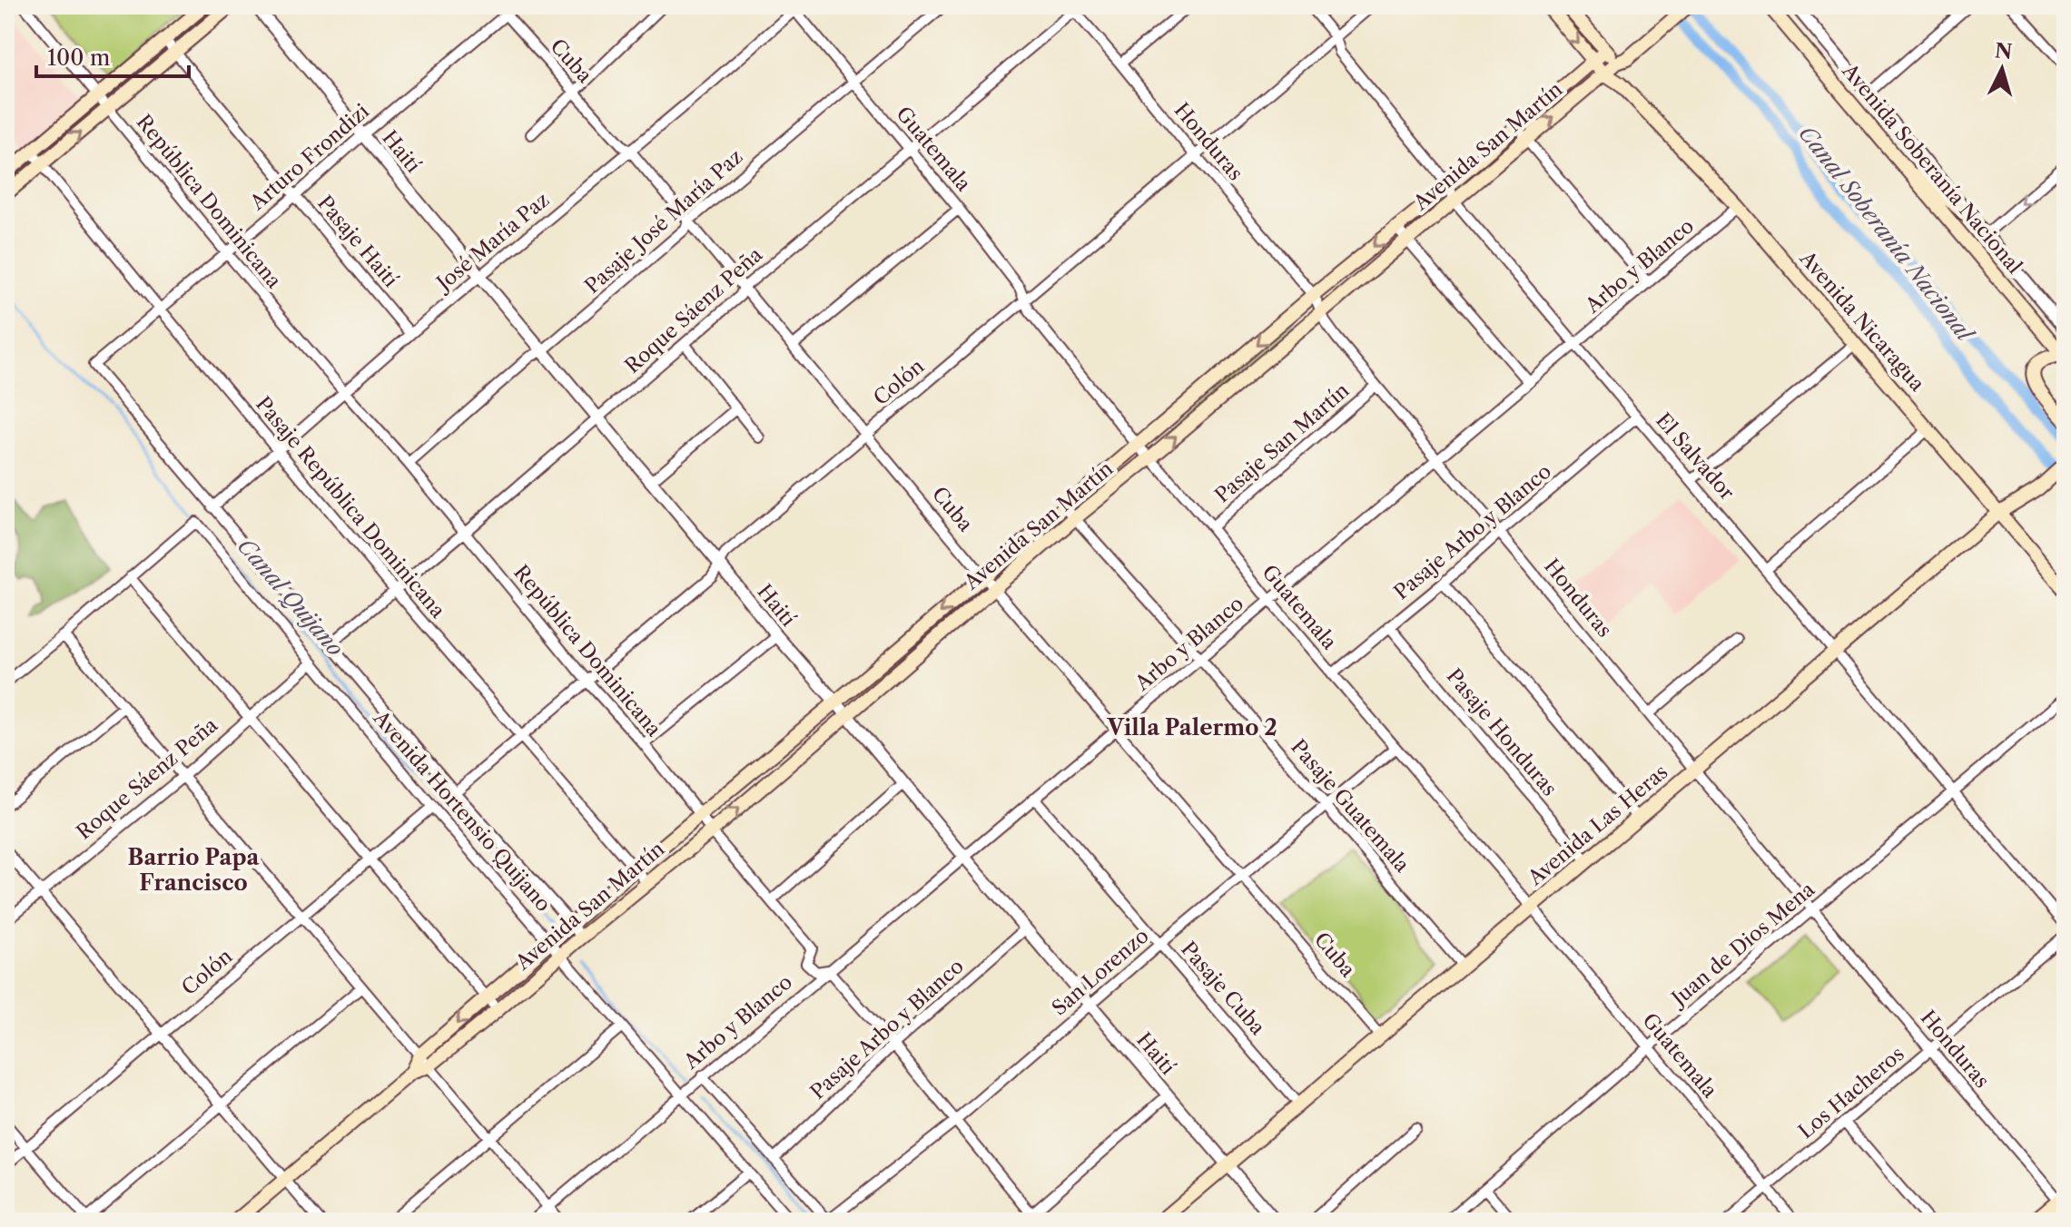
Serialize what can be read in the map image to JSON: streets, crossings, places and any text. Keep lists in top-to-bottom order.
{
  "streets": {
    "main road": [
      "Avenida San Martín",
      "Avenida Soberanía Nacional",
      "Avenida Nicaragua",
      "Avenida Las Heras"
    ],
    "street": [
      "Cuba",
      "Honduras",
      "Guatemala",
      "Haití",
      "Arturo Frondizi",
      "República Dominicana",
      "Pasaje José María Paz",
      "Pasaje Haití",
      "José María Paz",
      "Arbo y Blanco",
      "Roque Sáenz Peña",
      "Colón",
      "Pasaje San Martín",
      "El Salvador",
      "Pasaje República Dominicana",
      "Pasaje Arbo y Blanco",
      "Pasaje Honduras",
      "Pasaje Guatemala",
      "Avenida Hortensio Quijano",
      "Juan de Dios Mena",
      "San Lorenzo",
      "Pasaje Cuba",
      "Los Hacheros"
    ]
  },
  "crossings": [
    ["Cuba", "Avenida San Martín"],
    ["Cuba", "Arturo Frondizi"],
    ["Cuba", "Pasaje José María Paz"],
    ["Cuba", "José María Paz"],
    ["Cuba", "Arbo y Blanco"],
    ["Cuba", "Roque Sáenz Peña"],
    ["Cuba", "Colón"],
    ["Cuba", "Avenida Las Heras"],
    ["Cuba", "San Lorenzo"],
    ["Honduras", "Avenida San Martín"],
    ["Honduras", "Arbo y Blanco"],
    ["Honduras", "Roque Sáenz Peña"],
    ["Honduras", "Colón"],
    ["Honduras", "Pasaje San Martín"],
    ["Honduras", "Pasaje Arbo y Blanco"],
    ["Honduras", "Avenida Las Heras"],
    ["Honduras", "Juan de Dios Mena"],
    ["Honduras", "Los Hacheros"],
    ["Avenida San Martín", "Guatemala"],
    ["Avenida San Martín", "Haití"],
    ["Avenida San Martín", "República Dominicana"],
    ["Avenida San Martín", "Avenida Nicaragua"],
    ["Avenida San Martín", "El Salvador"],
    ["Avenida San Martín", "Pasaje República Dominicana"],
    ["Avenida San Martín", "Pasaje Guatemala"],
    ["Avenida San Martín", "Avenida Hortensio Quijano"],
    ["Guatemala", "Pasaje José María Paz"],
    ["Guatemala", "José María Paz"],
    ["Guatemala", "Arbo y Blanco"],
    ["Guatemala", "Roque Sáenz Peña"],
    ["Guatemala", "Colón"],
    ["Guatemala", "Pasaje San Martín"],
    ["Guatemala", "Pasaje Arbo y Blanco"],
    ["Guatemala", "Avenida Las Heras"],
    ["Guatemala", "Juan de Dios Mena"],
    ["Guatemala", "San Lorenzo"],
    ["Guatemala", "Los Hacheros"],
    ["Haití", "Arturo Frondizi"],
    ["Haití", "Pasaje José María Paz"],
    ["Haití", "José María Paz"],
    ["Haití", "Arbo y Blanco"],
    ["Haití", "Roque Sáenz Peña"],
    ["Haití", "Colón"],
    ["Haití", "Pasaje Arbo y Blanco"],
    ["Haití", "Avenida Las Heras"],
    ["Haití", "San Lorenzo"],
    ["Arturo Frondizi", "República Dominicana"],
    ["Arturo Frondizi", "Pasaje Haití"],
    ["Arturo Frondizi", "Pasaje República Dominicana"],
    ["Arturo Frondizi", "Avenida Hortensio Quijano"],
    ["República Dominicana", "Pasaje José María Paz"],
    ["República Dominicana", "José María Paz"],
    ["República Dominicana", "Arbo y Blanco"],
    ["República Dominicana", "Roque Sáenz Peña"],
    ["República Dominicana", "Colón"],
    ["República Dominicana", "Pasaje Arbo y Blanco"],
    ["República Dominicana", "San Lorenzo"],
    ["Pasaje Haití", "José María Paz"],
    ["José María Paz", "Pasaje República Dominicana"],
    ["José María Paz", "Avenida Hortensio Quijano"],
    ["Arbo y Blanco", "Avenida Nicaragua"],
    ["Arbo y Blanco", "El Salvador"],
    ["Arbo y Blanco", "Pasaje Guatemala"],
    ["Arbo y Blanco", "Avenida Hortensio Quijano"],
    ["Arbo y Blanco", "Pasaje Cuba"],
    ["Roque Sáenz Peña", "Pasaje República Dominicana"],
    ["Roque Sáenz Peña", "Avenida Hortensio Quijano"],
    ["Avenida Nicaragua", "Avenida Las Heras"],
    ["Colón", "El Salvador"],
    ["Colón", "Pasaje República Dominicana"],
    ["Colón", "Avenida Hortensio Quijano"],
    ["El Salvador", "Pasaje Arbo y Blanco"],
    ["El Salvador", "Avenida Las Heras"],
    ["El Salvador", "Juan de Dios Mena"],
    ["Pasaje Arbo y Blanco", "Pasaje Honduras"],
    ["Pasaje Honduras", "Avenida Las Heras"],
    ["Pasaje Guatemala", "Avenida Las Heras"],
    ["Pasaje Guatemala", "San Lorenzo"],
    ["Avenida Las Heras", "Pasaje Cuba"],
    ["San Lorenzo", "Pasaje Cuba"]
  ],
  "districts": ["Villa Palermo 2", "Barrio Papa Francisco"],
  "water": ["Canal Soberanía Nacional", "Canal Quijano"],
  "scale_bar": "100 m",
  "north": "top"
}
